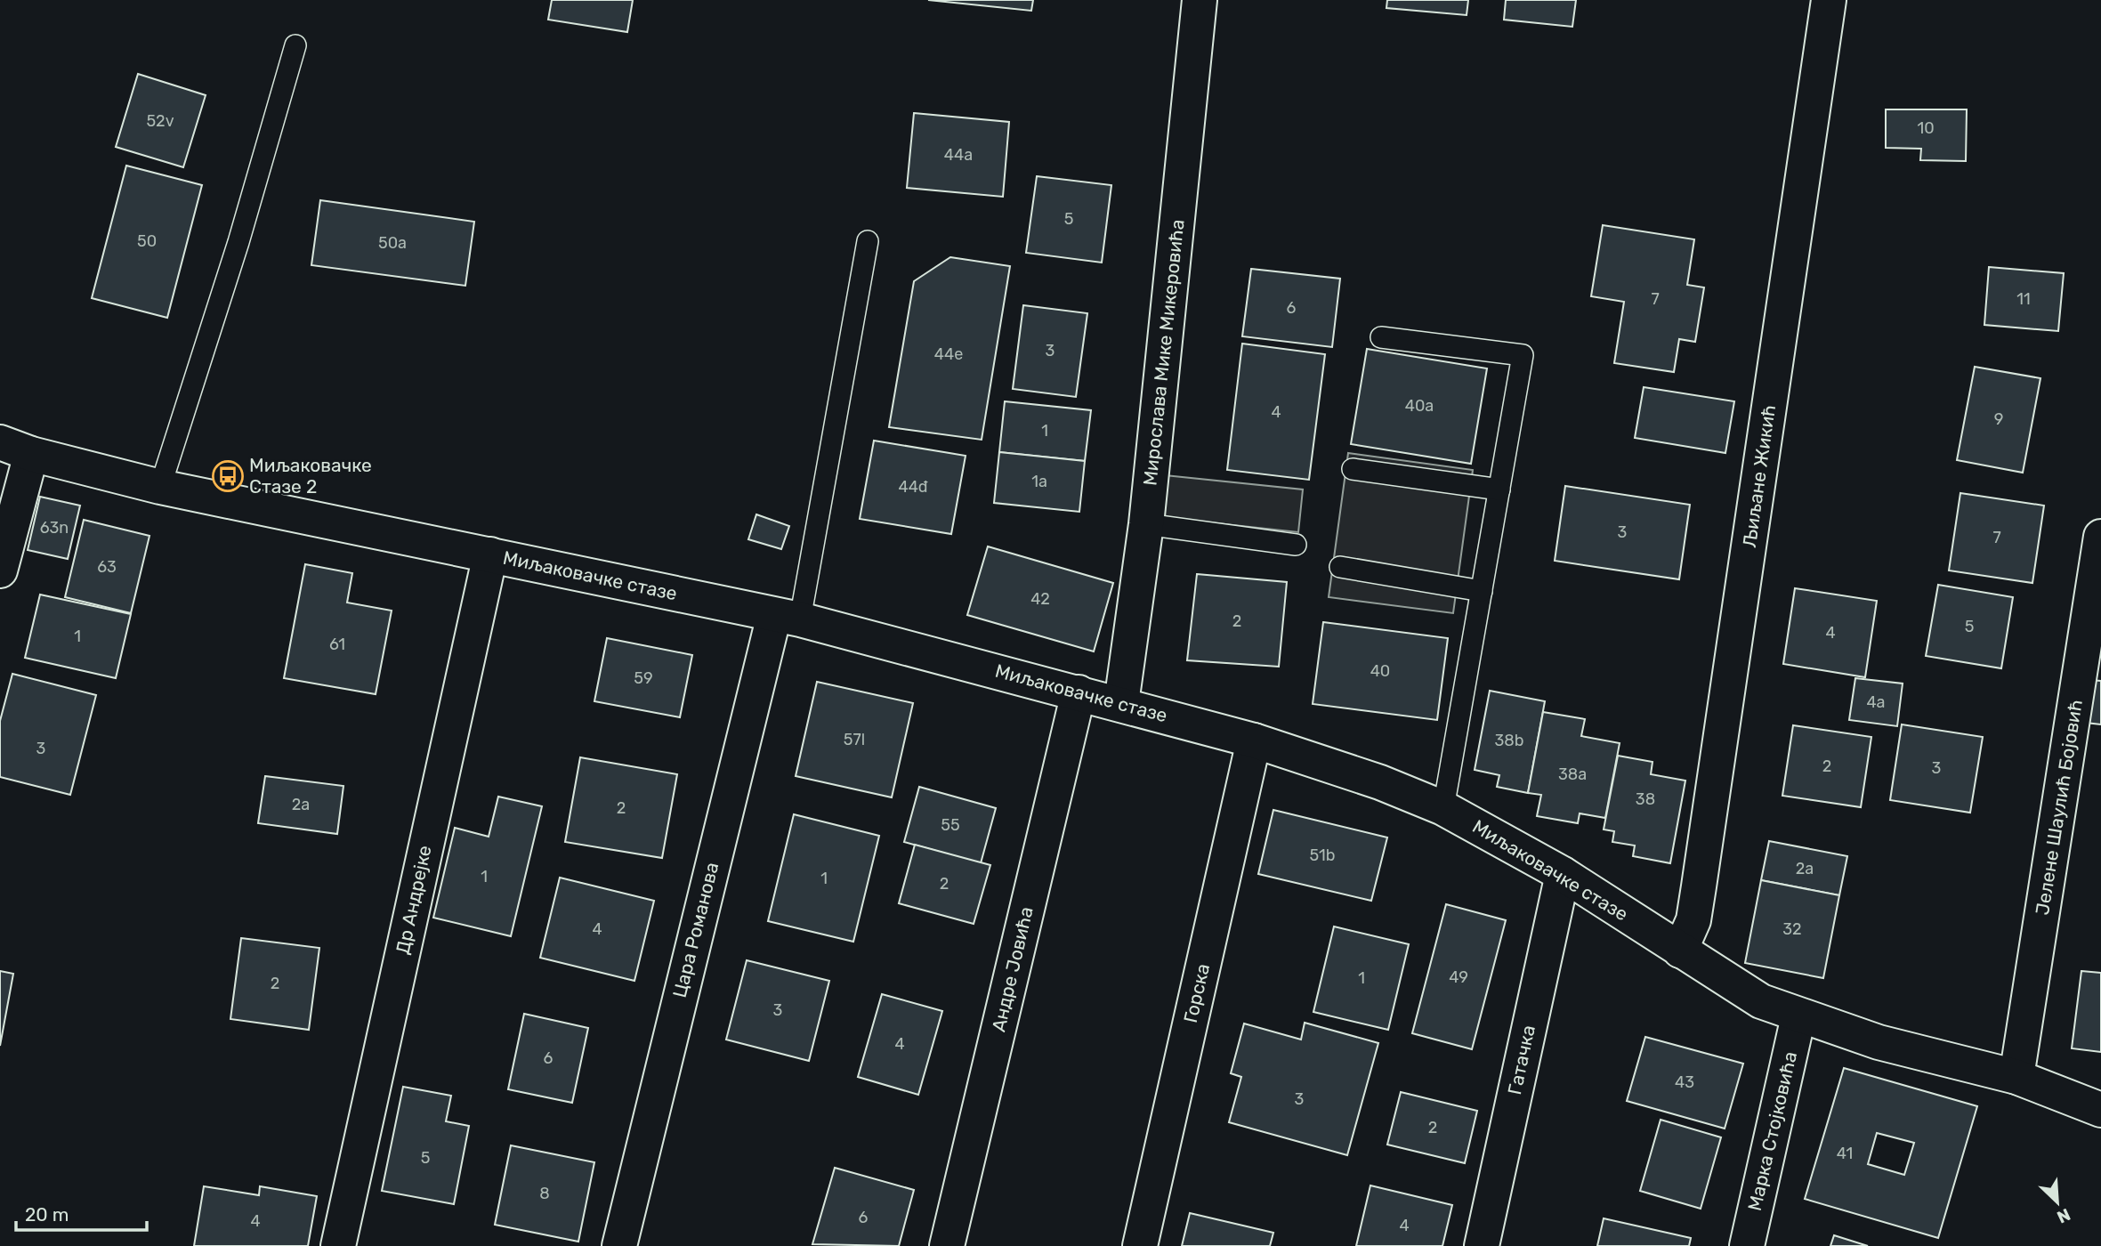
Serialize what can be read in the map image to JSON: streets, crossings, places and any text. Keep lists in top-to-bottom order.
{
  "streets": {
    "street": [
      "Мирослава Мике Микеровића",
      "Љиљане Жикић",
      "Миљаковачке стазе",
      "Јелене Шаулић Бојовић",
      "Др Андрејке",
      "Цара Романова",
      "Андре Јовића",
      "Горска",
      "Гатачка",
      "Марка Стојковића"
    ]
  },
  "crossings": [
    ["Мирослава Мике Микеровића", "Миљаковачке стазе"],
    ["Љиљане Жикић", "Миљаковачке стазе"],
    ["Миљаковачке стазе", "Јелене Шаулић Бојовић"],
    ["Миљаковачке стазе", "Др Андрејке"],
    ["Миљаковачке стазе", "Цара Романова"],
    ["Миљаковачке стазе", "Андре Јовића"],
    ["Миљаковачке стазе", "Горска"],
    ["Миљаковачке стазе", "Гатачка"],
    ["Миљаковачке стазе", "Марка Стојковића"]
  ],
  "places": {
    "bus stop": ["Миљаковачке Стазе 2"]
  },
  "house_numbers": [
    "52v",
    "10",
    "44a",
    "5",
    "50",
    "50a",
    "7",
    "11",
    "6",
    "3",
    "44e",
    "40a",
    "4",
    "9",
    "1",
    "1a",
    "44đ",
    "63n",
    "3",
    "7",
    "63",
    "42",
    "2",
    "5",
    "4",
    "1",
    "61",
    "40",
    "59",
    "4a",
    "57l",
    "38b",
    "3",
    "2",
    "3",
    "38a",
    "38",
    "2a",
    "2",
    "55",
    "51b",
    "2a",
    "1",
    "1",
    "2",
    "4",
    "32",
    "49",
    "1",
    "2",
    "3",
    "4",
    "6",
    "43",
    "3",
    "2",
    "41",
    "5",
    "8",
    "6",
    "4",
    "4"
  ],
  "scale_bar": "20 m",
  "north": "bottom right"
}
